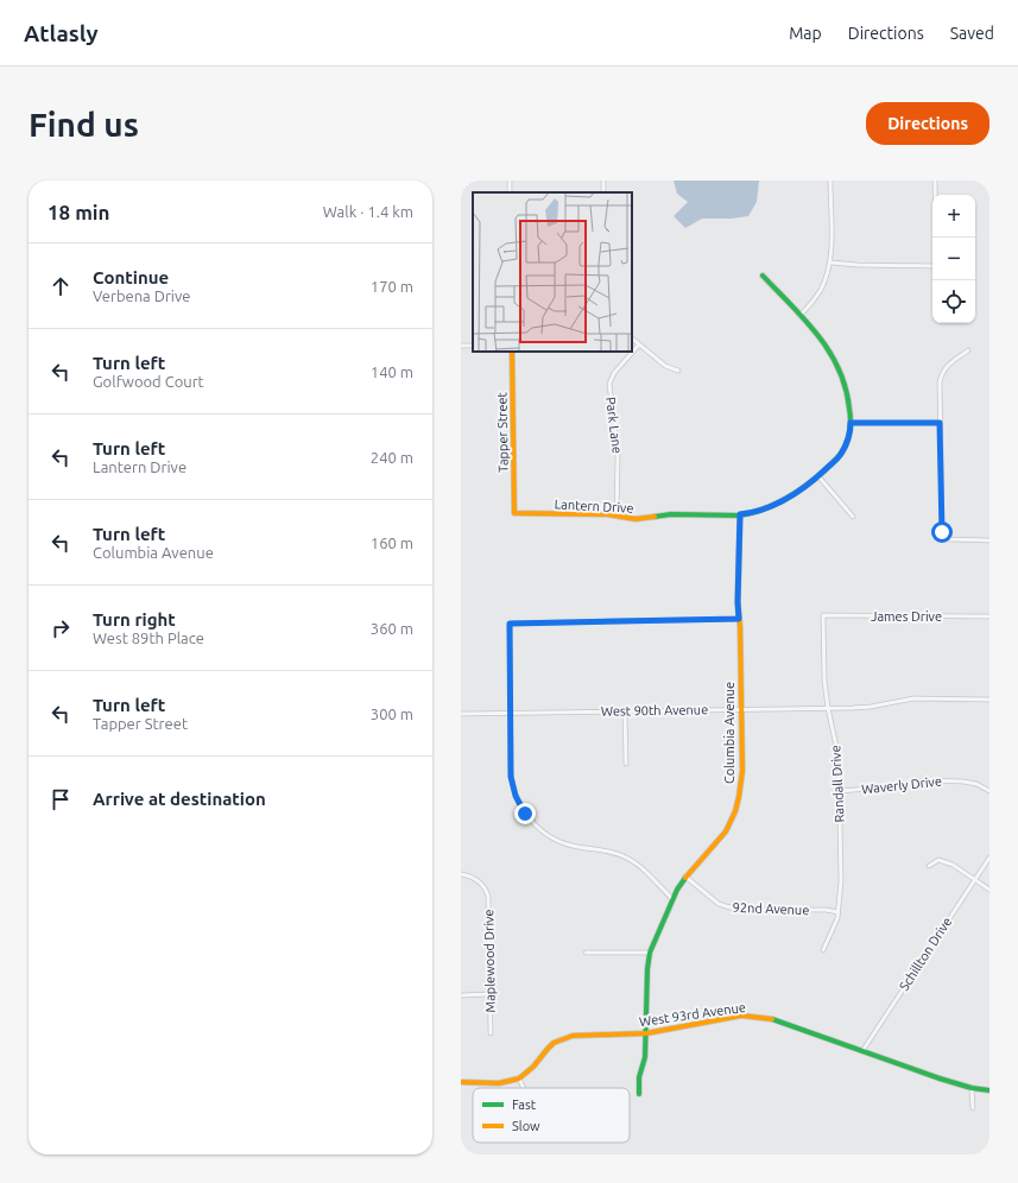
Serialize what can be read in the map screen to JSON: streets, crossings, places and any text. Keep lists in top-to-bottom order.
{
  "streets": {
    "street": [
      "Park Lane",
      "Tapper Street",
      "Lantern Drive",
      "James Drive",
      "West 90th Avenue",
      "Columbia Avenue",
      "Randall Drive",
      "Waverly Drive",
      "92nd Avenue",
      "Schillton Drive",
      "Maplewood Drive",
      "West 93rd Avenue"
    ]
  },
  "crossings": [
    ["Park Lane", "Lantern Drive"],
    ["Tapper Street", "Lantern Drive"],
    ["Lantern Drive", "Columbia Avenue"],
    ["James Drive", "Randall Drive"],
    ["West 90th Avenue", "Columbia Avenue"],
    ["West 90th Avenue", "Randall Drive"],
    ["Columbia Avenue", "92nd Avenue"],
    ["Columbia Avenue", "West 93rd Avenue"],
    ["Randall Drive", "Waverly Drive"],
    ["Randall Drive", "92nd Avenue"],
    ["Schillton Drive", "West 93rd Avenue"]
  ],
  "legend": ["Fast", "Slow"],
  "page": {
    "header": "Atlasly",
    "nav": ["Map", "Directions", "Saved"],
    "buttons": "Directions",
    "title": "Find us",
    "heading": ["18 min", "Walk · 1.4 km"],
    "map_buttons": ["+", "−"],
    "list": [
      ["Continue", "Verbena Drive", "170 m"],
      ["Turn left", "Golfwood Court", "140 m"],
      ["Turn left", "Lantern Drive", "240 m"],
      ["Turn left", "Columbia Avenue", "160 m"],
      ["Turn right", "West 89th Place", "360 m"],
      ["Turn left", "Tapper Street", "300 m"],
      "Arrive at destination"
    ]
  }
}
